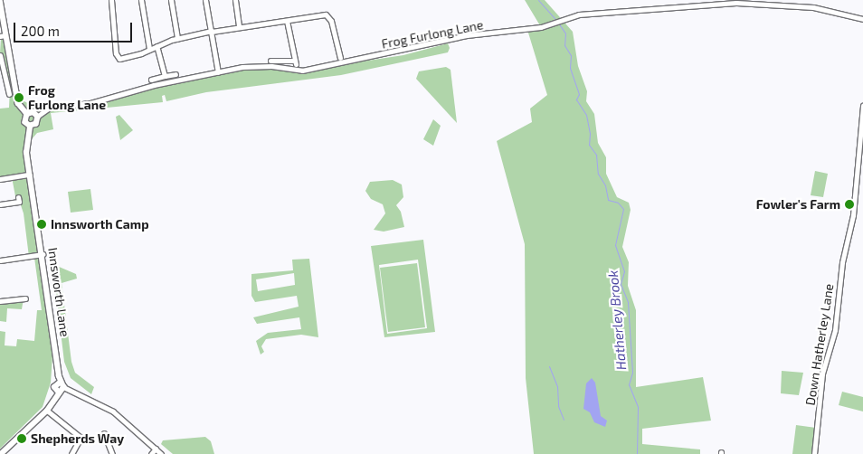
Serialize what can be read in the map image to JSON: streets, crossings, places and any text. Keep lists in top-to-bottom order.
{
  "streets": {
    "street": ["Frog Furlong Lane", "Innsworth Lane", "Down Hatherley Lane"]
  },
  "crossings": [
    ["Frog Furlong Lane", "Innsworth Lane"]
  ],
  "water": ["Hatherley Brook"],
  "places": [
    "Frog Furlong Lane",
    "Fowler's Farm",
    "Innsworth Camp",
    "Shepherds Way"
  ],
  "scale_bar": "200 m"
}
